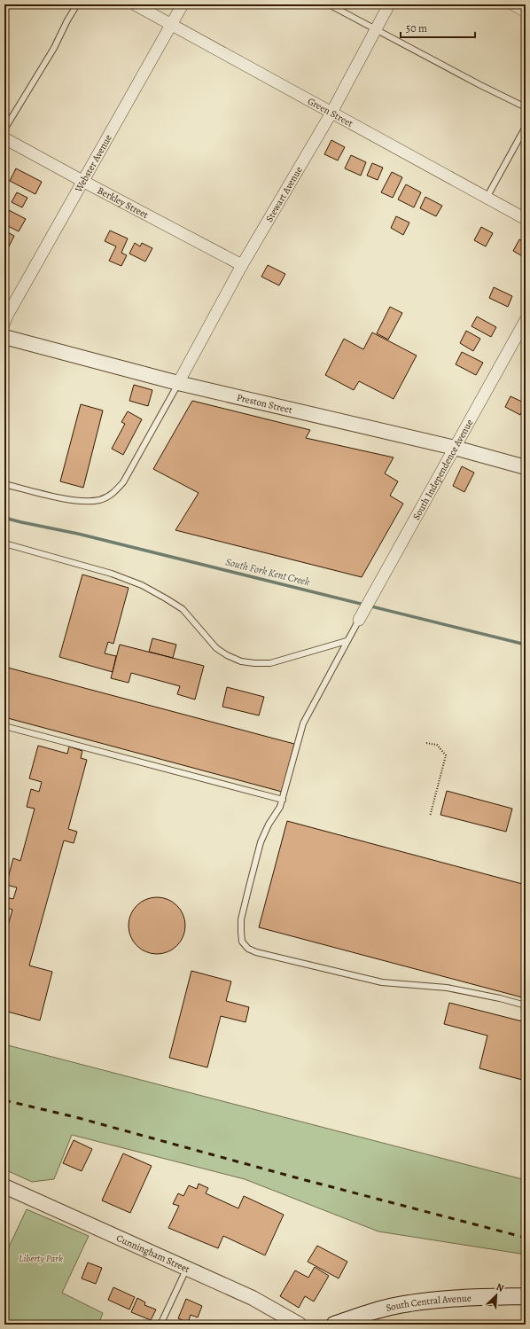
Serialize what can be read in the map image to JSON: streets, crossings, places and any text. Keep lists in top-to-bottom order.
{
  "streets": {
    "main road": ["South Central Avenue"],
    "street": [
      "Green Street",
      "Webster Avenue",
      "Stewart Avenue",
      "Berkley Street",
      "Preston Street",
      "South Independence Avenue",
      "Cunningham Street"
    ]
  },
  "crossings": [
    ["Green Street", "Webster Avenue"],
    ["Green Street", "Stewart Avenue"],
    ["Webster Avenue", "Berkley Street"],
    ["Stewart Avenue", "Berkley Street"],
    ["Stewart Avenue", "Preston Street"],
    ["Preston Street", "South Independence Avenue"]
  ],
  "water": ["South Fork Kent Creek"],
  "parks": ["Liberty Park"],
  "scale_bar": "50 m",
  "north": "top right"
}
